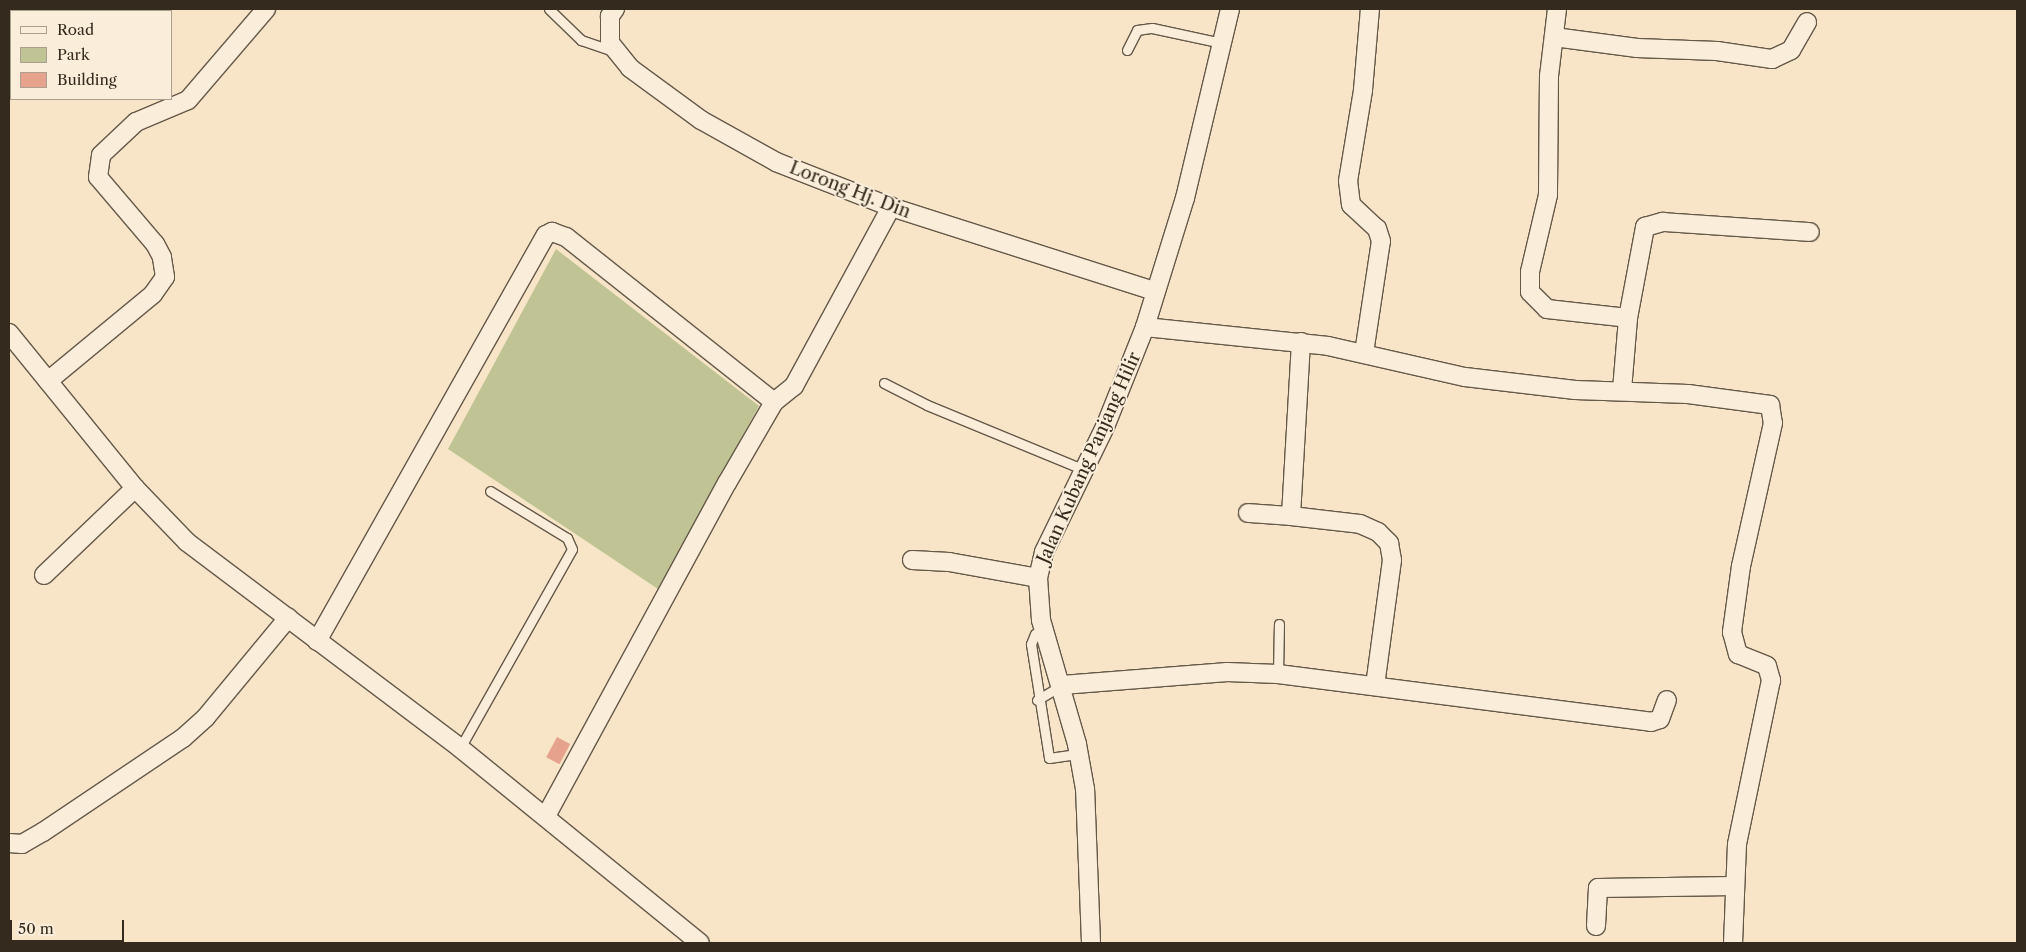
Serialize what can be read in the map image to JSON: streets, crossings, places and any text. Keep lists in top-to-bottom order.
{
  "streets": {
    "street": ["Lorong Hj. Din", "Jalan Kubang Panjang Hilir"]
  },
  "crossings": [
    ["Lorong Hj. Din", "Jalan Kubang Panjang Hilir"]
  ],
  "legend": ["Road", "Park", "Building"],
  "scale_bar": "50 m"
}
